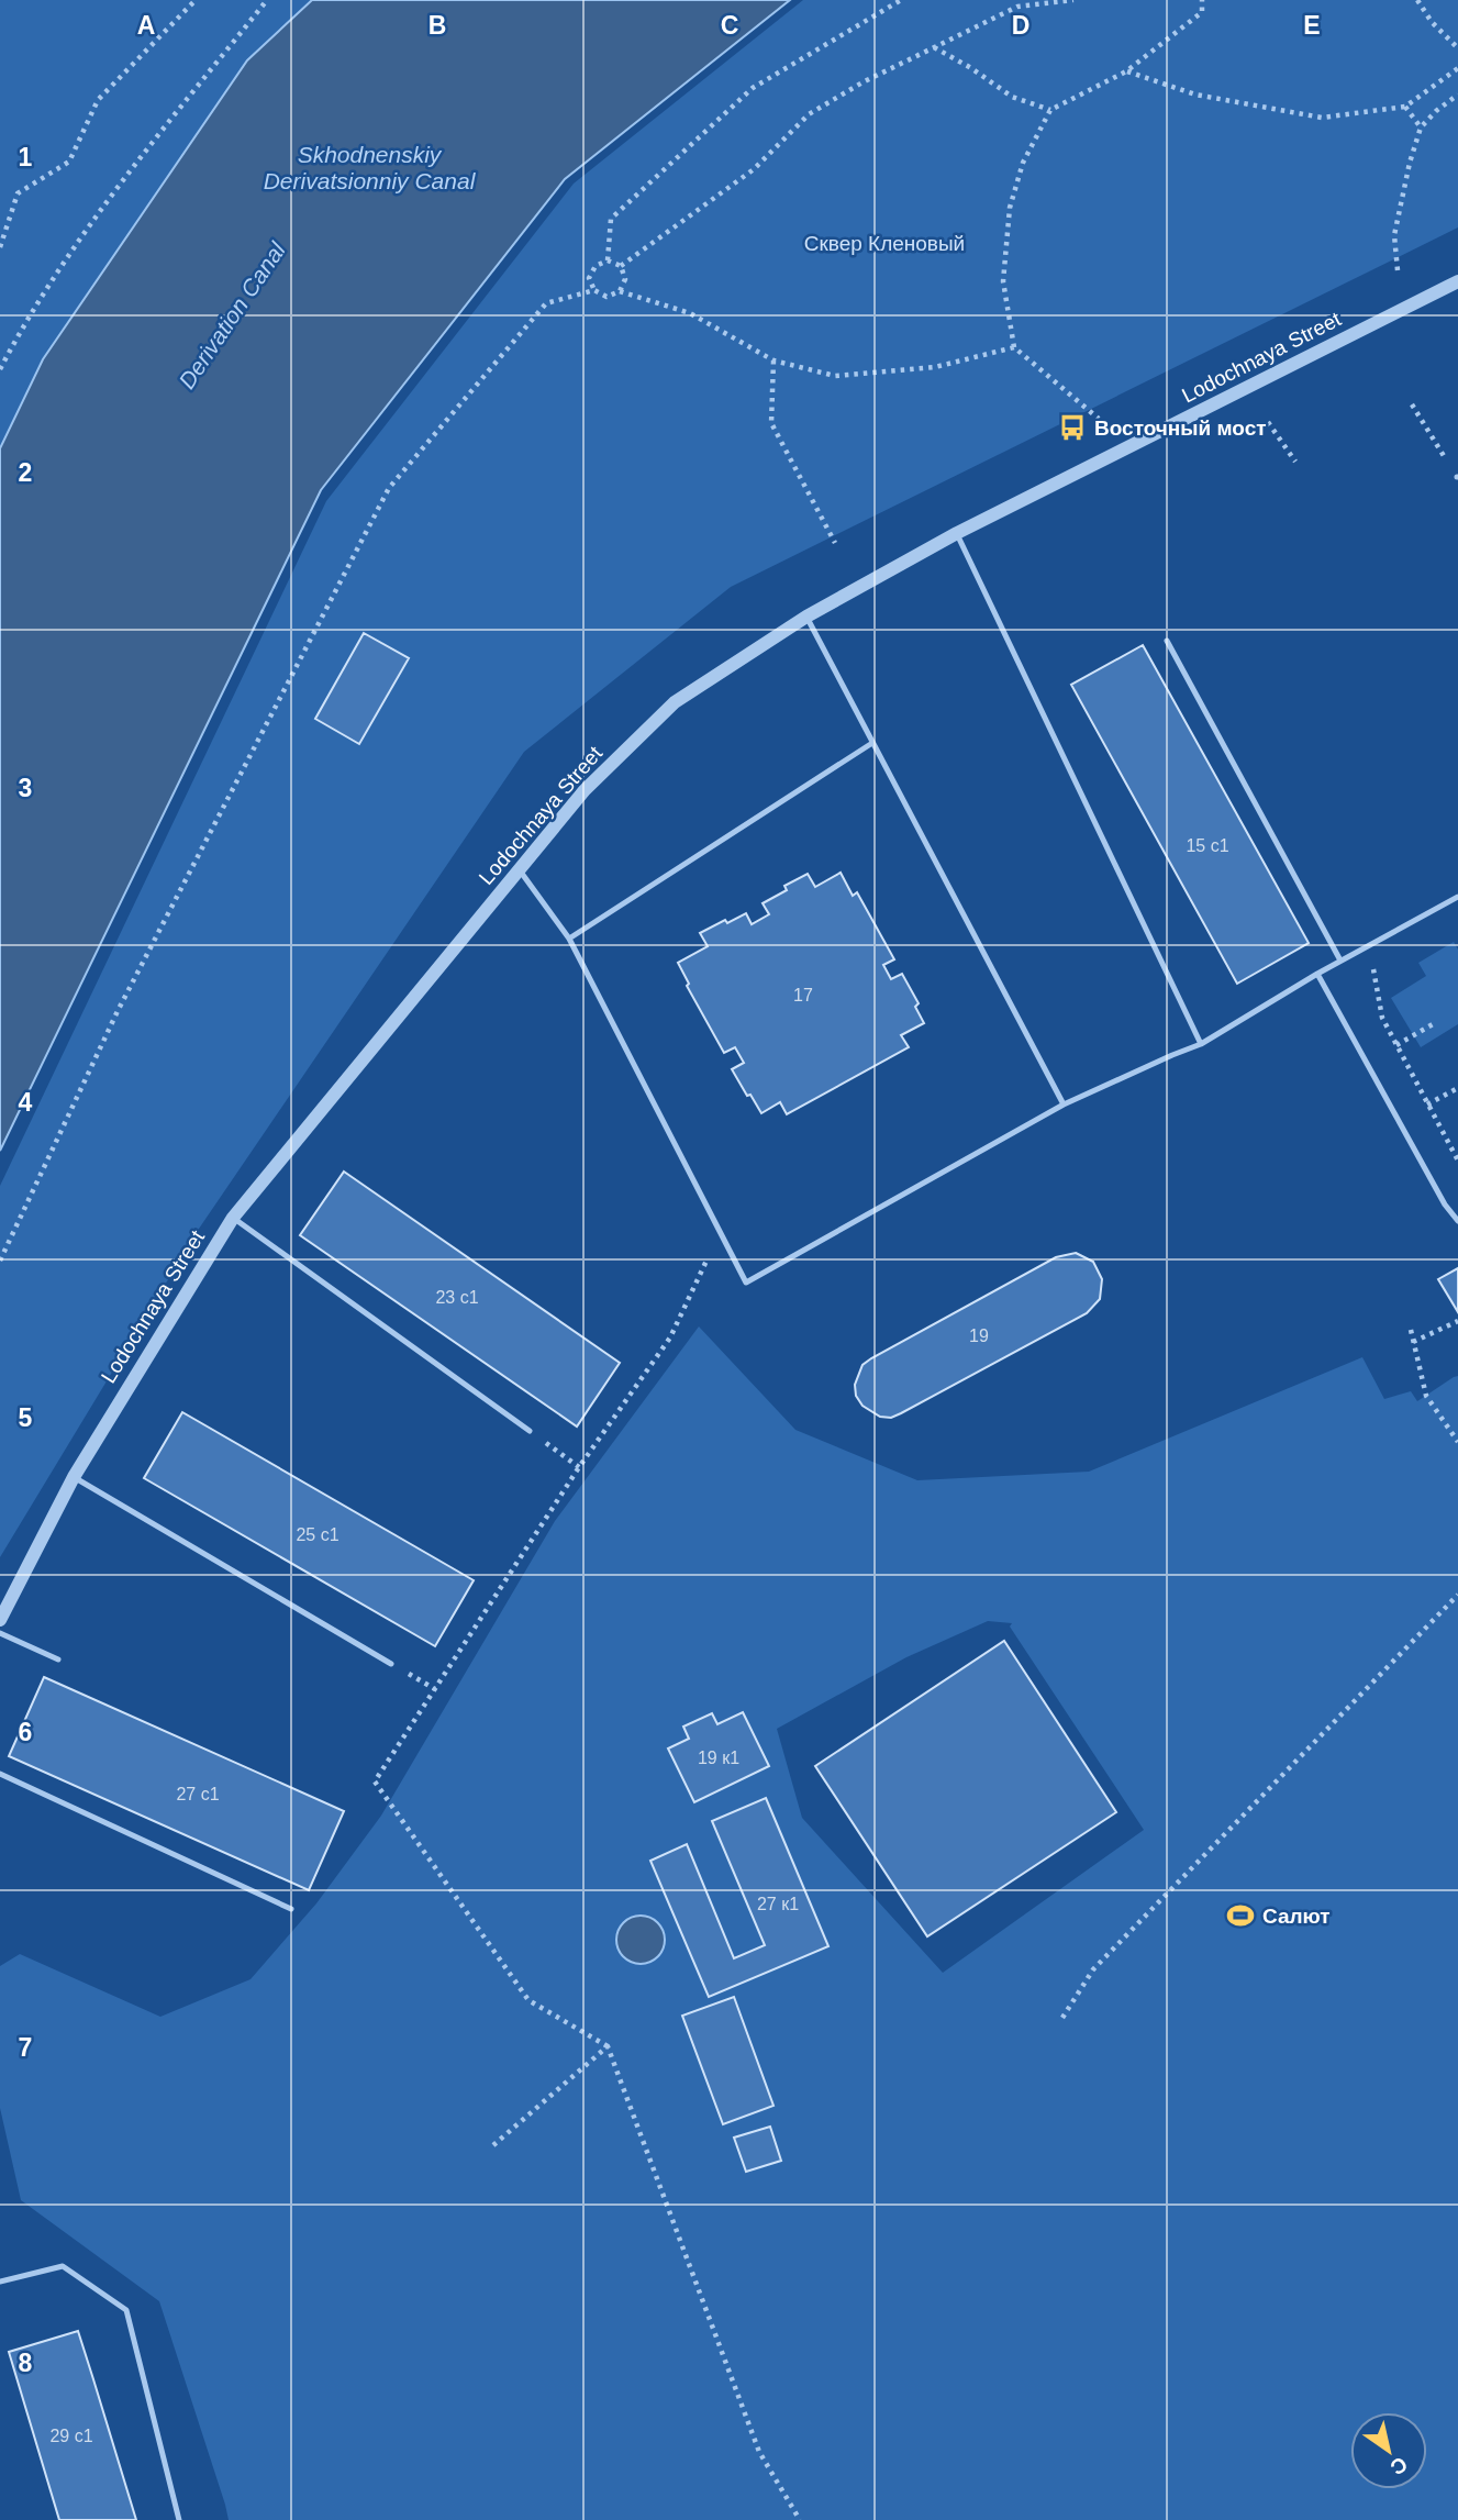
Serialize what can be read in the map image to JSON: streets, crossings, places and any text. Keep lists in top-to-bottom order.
{
  "streets": {
    "street": ["Lodochnaya Street"]
  },
  "water": ["Skhodnenskiy Derivatsionniy Canal", "Derivation Canal"],
  "parks": ["Сквер Кленовый"],
  "places": {
    "bus stop": ["Восточный мост"],
    "sports": ["Салют"]
  },
  "house_numbers": [
    "15 с1",
    "17",
    "23 с1",
    "19",
    "25 с1",
    "19 к1",
    "27 с1",
    "27 к1",
    "29 с1"
  ],
  "north": "bottom right",
  "grid": {
    "columns": [
      "A",
      "B",
      "C",
      "D",
      "E"
    ],
    "rows": [
      "1",
      "2",
      "3",
      "4",
      "5",
      "6",
      "7",
      "8"
    ]
  }
}
